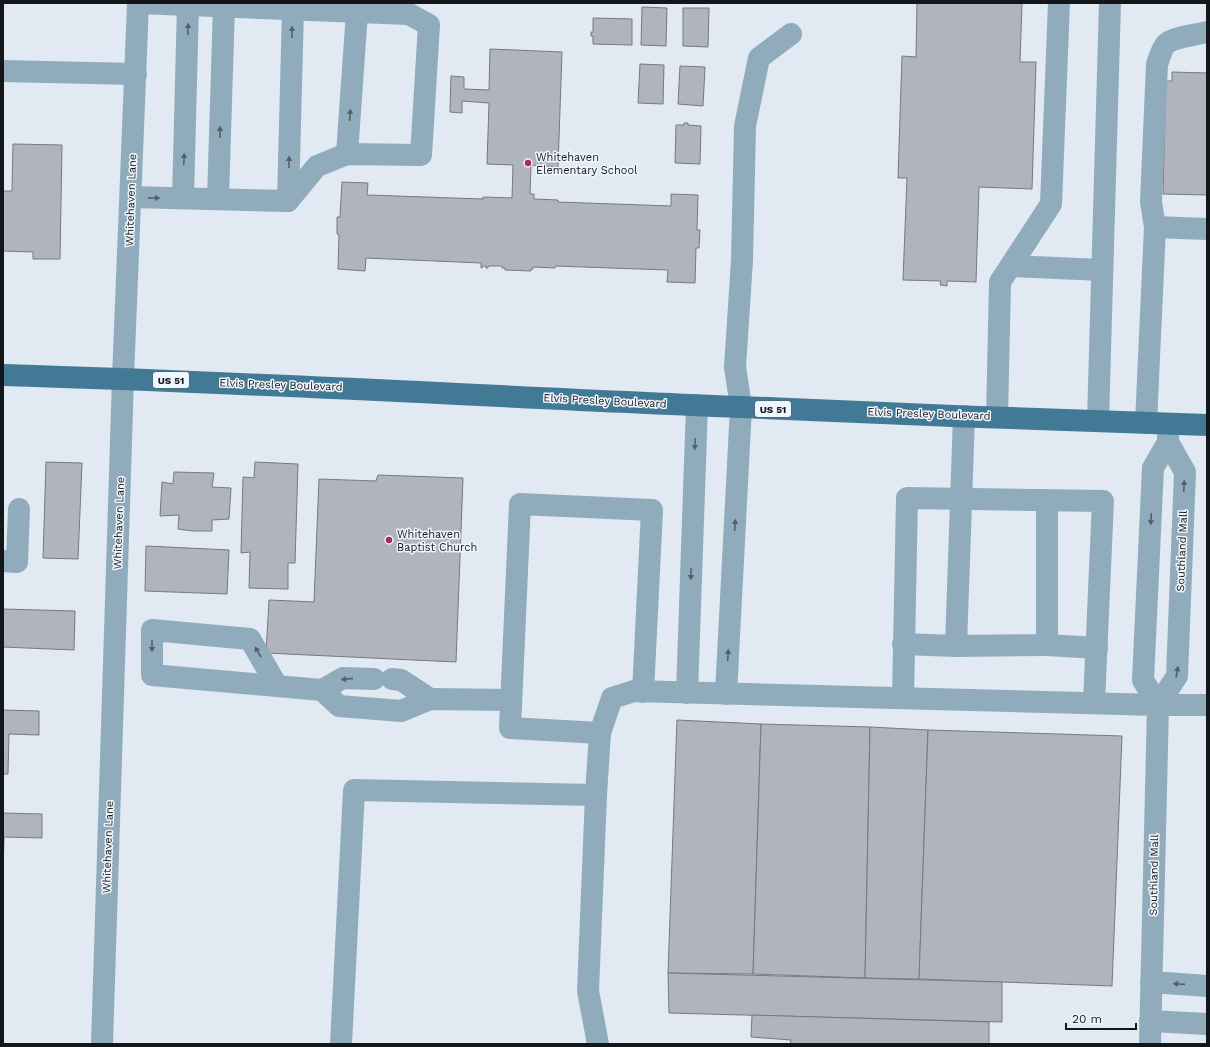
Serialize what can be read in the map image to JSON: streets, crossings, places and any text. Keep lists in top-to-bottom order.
{
  "streets": {
    "main road": ["US 51", "Elvis Presley Boulevard"],
    "street": ["Whitehaven Lane", "Southland Mall"]
  },
  "crossings": [
    ["Whitehaven Lane", "Elvis Presley Boulevard"],
    ["Elvis Presley Boulevard", "Southland Mall"]
  ],
  "places": ["Whitehaven Elementary School", "Whitehaven Baptist Church"],
  "scale_bar": "20 m"
}
